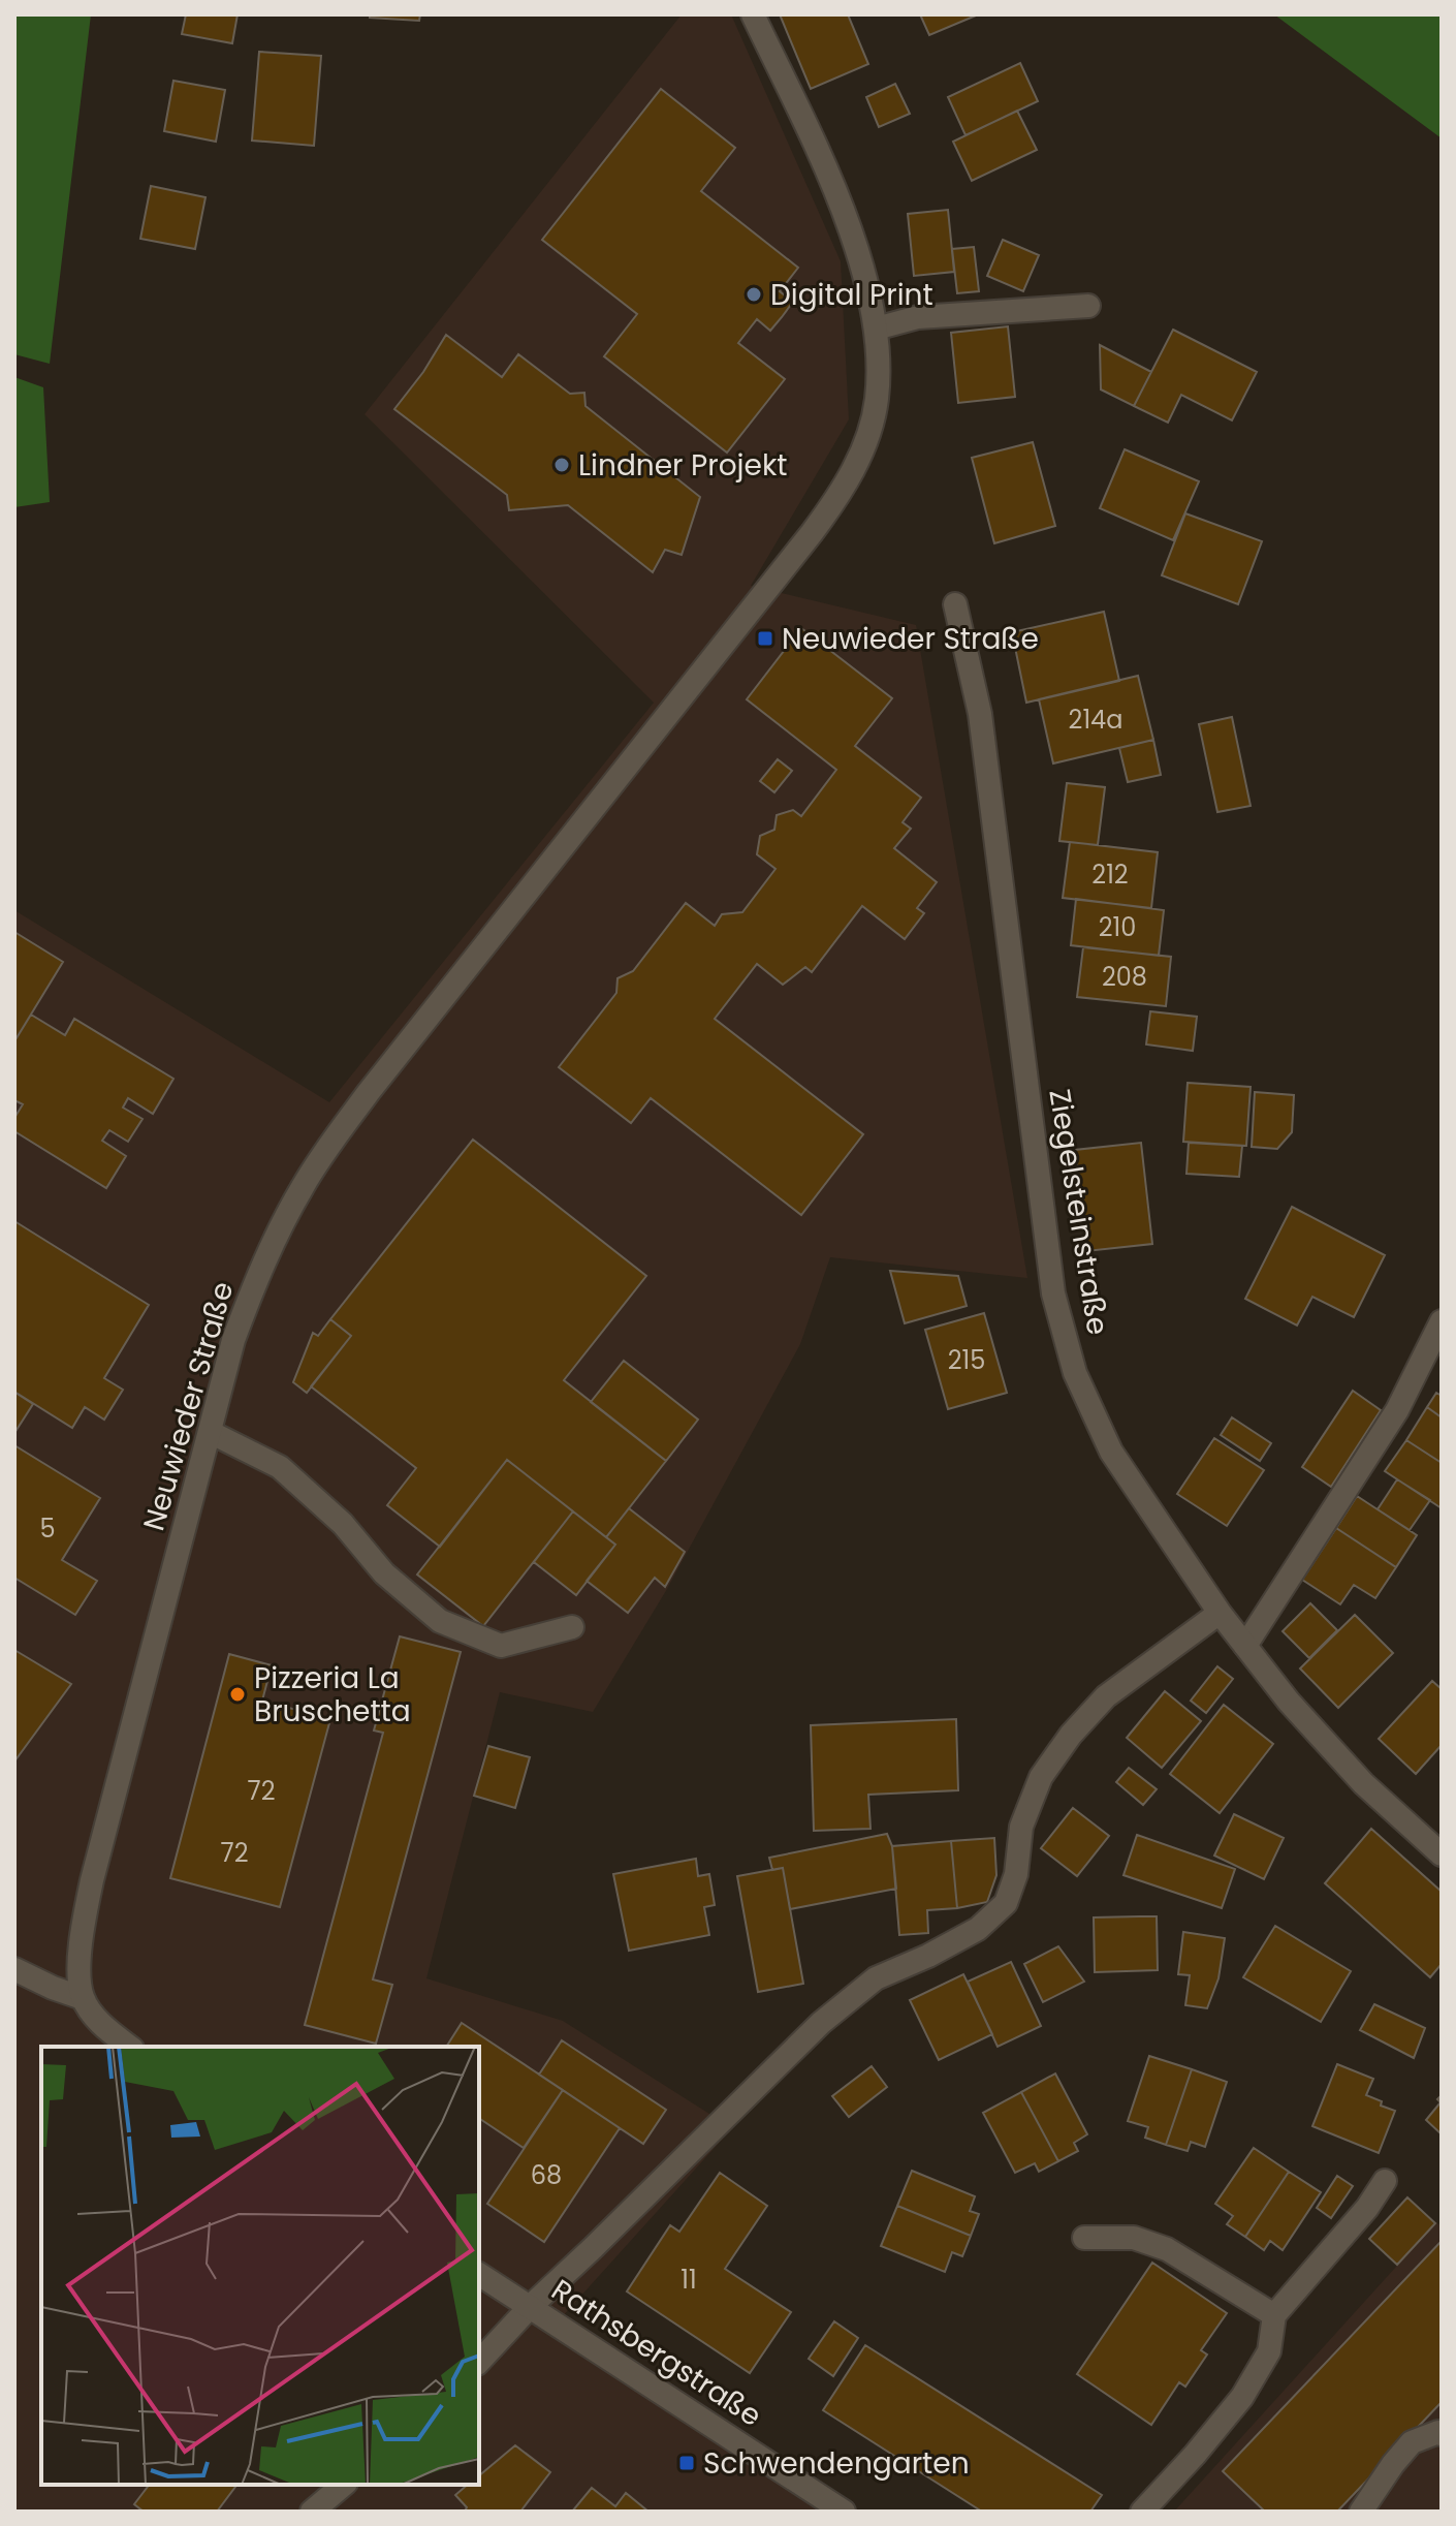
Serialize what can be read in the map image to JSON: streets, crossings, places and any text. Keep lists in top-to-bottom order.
{
  "streets": {
    "street": ["Ziegelsteinstraße", "Neuwieder Straße", "Rathsbergstraße"]
  },
  "places": {
    "other": ["Digital Print", "Lindner Projekt", "Pizzeria La Bruschetta"],
    "transit": ["Neuwieder Straße", "Schwendengarten"]
  },
  "house_numbers": [
    "214a",
    "212",
    "210",
    "208",
    "215",
    "5",
    "72",
    "72",
    "68",
    "11"
  ]
}
